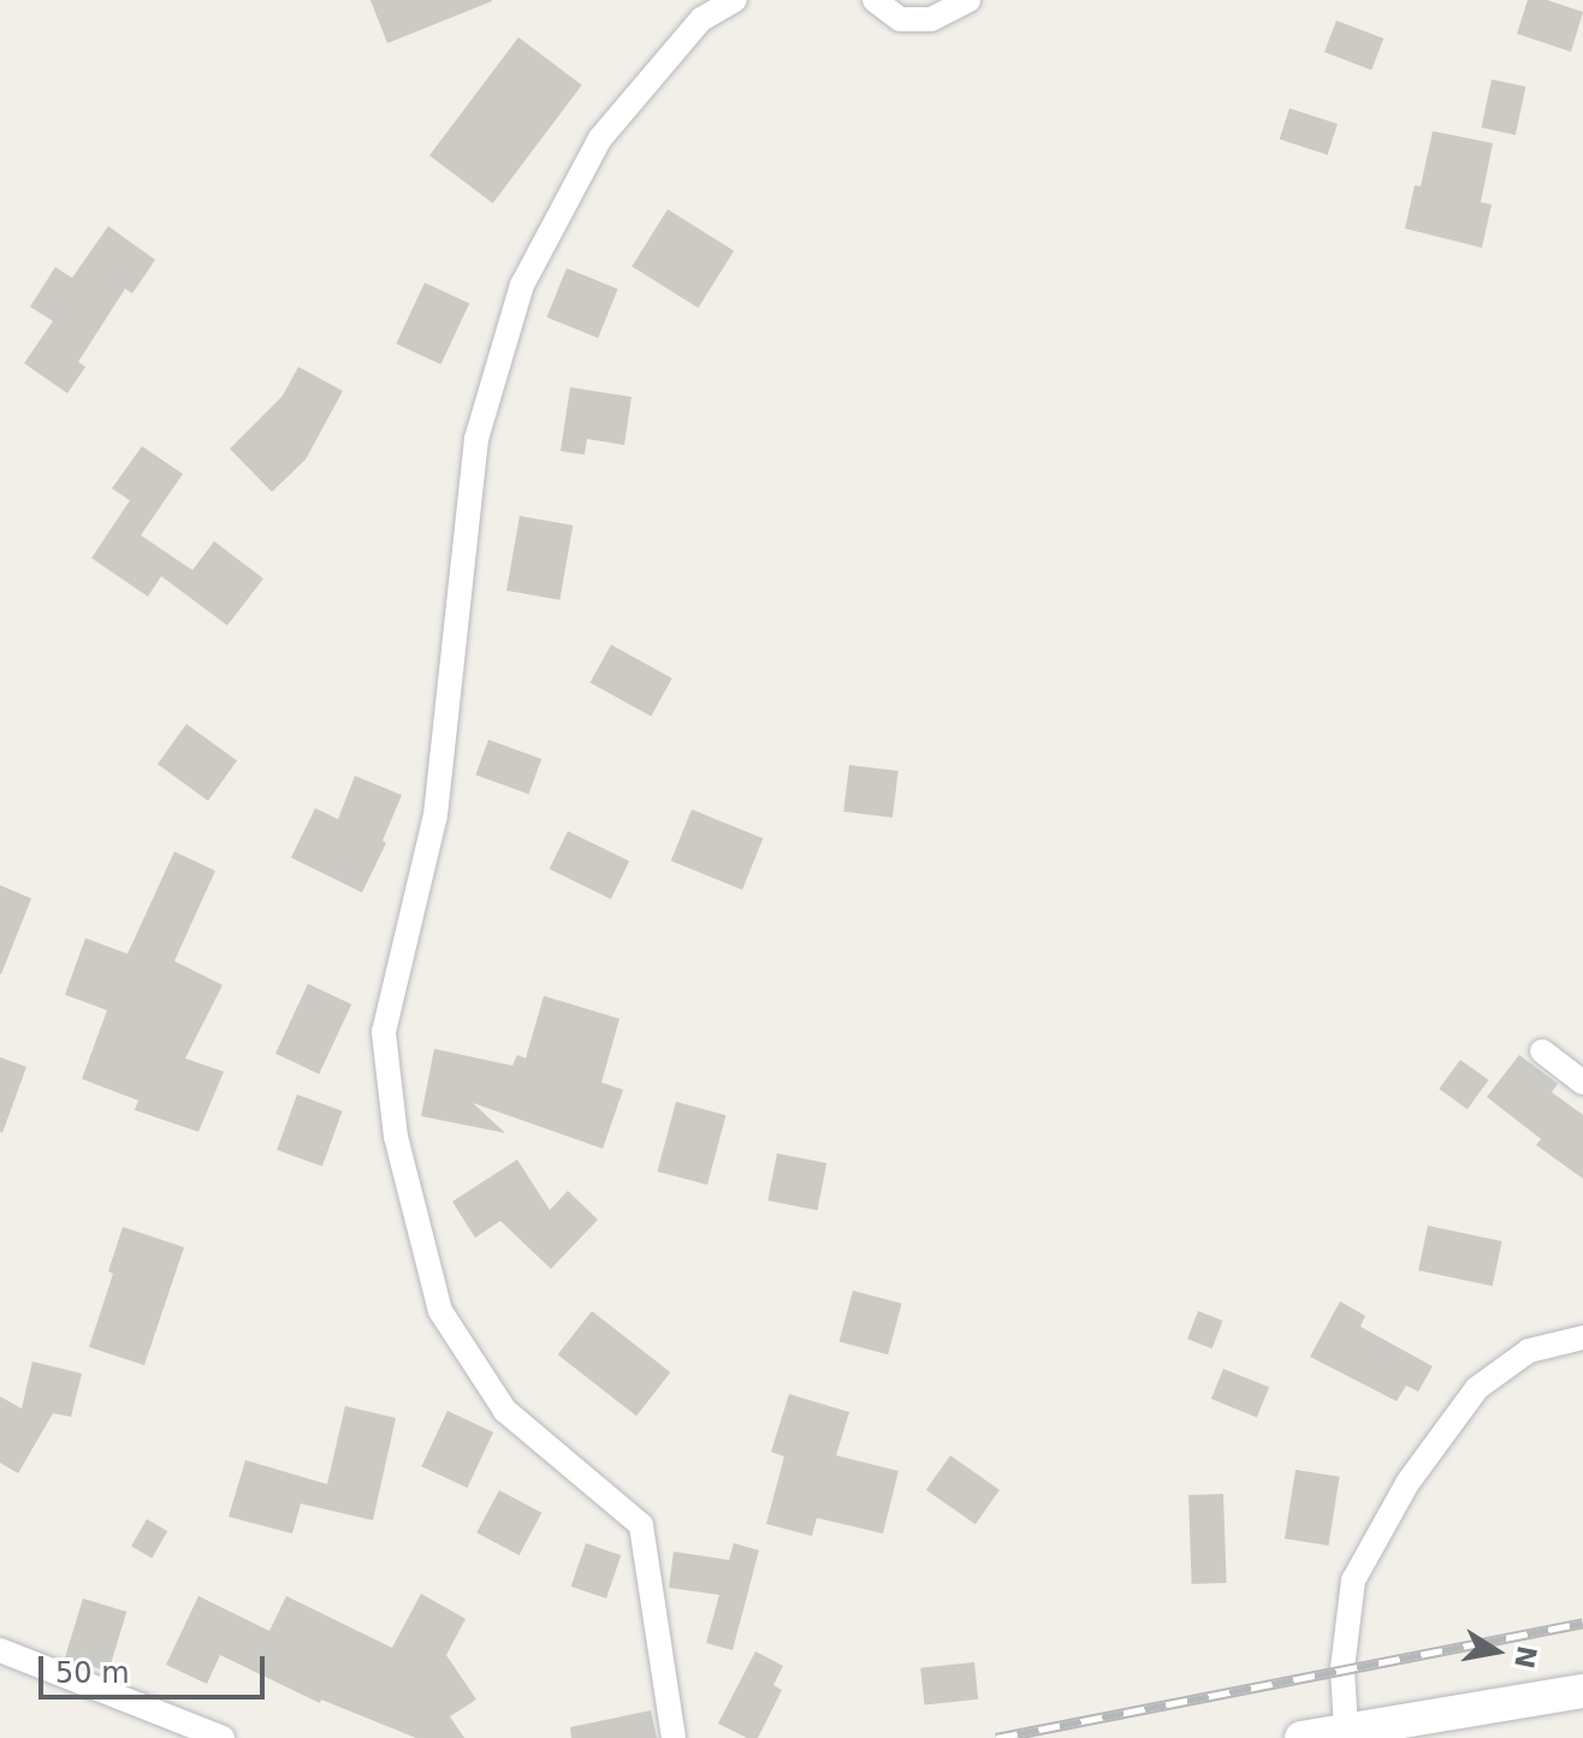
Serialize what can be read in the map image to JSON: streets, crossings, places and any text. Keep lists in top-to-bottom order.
{
  "scale_bar": "50 m",
  "north": "right"
}
